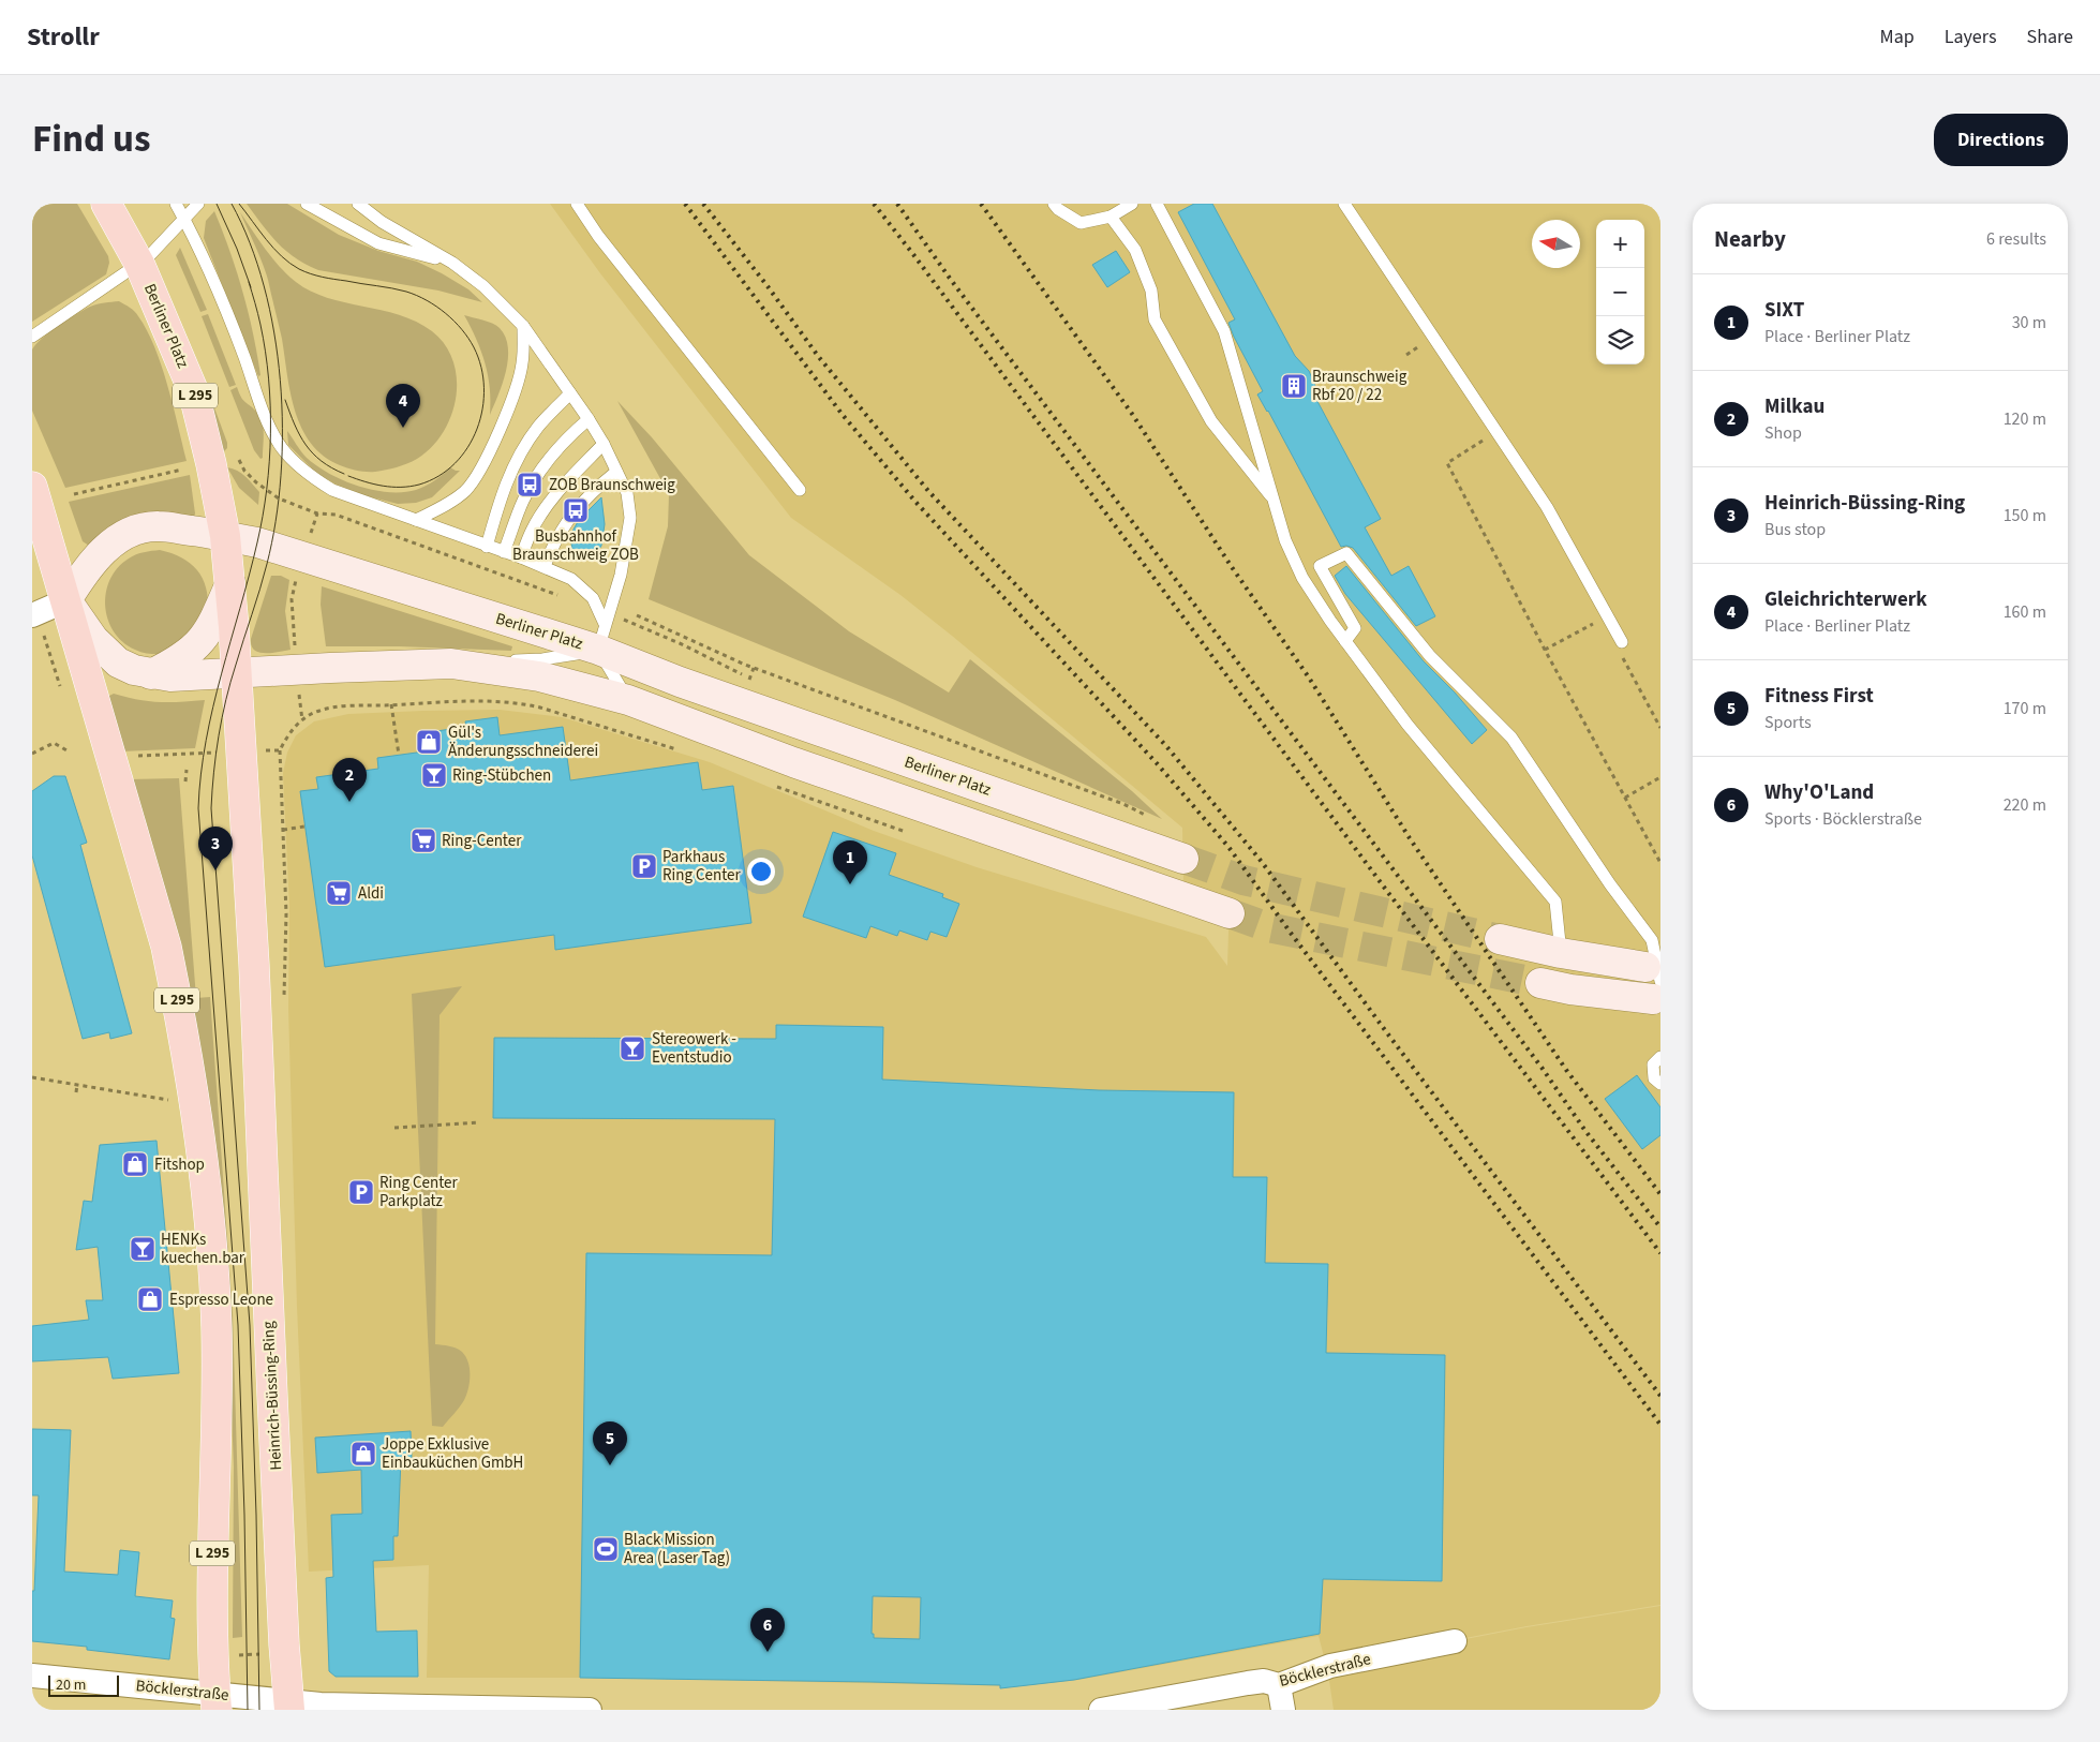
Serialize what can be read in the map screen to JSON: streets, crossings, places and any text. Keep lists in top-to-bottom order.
{
  "streets": {
    "main road": ["Berliner Platz", "L 295", "Heinrich-Büssing-Ring"],
    "street": ["Böcklerstraße"]
  },
  "crossings": [
    ["Berliner Platz", "L 295"],
    ["Berliner Platz", "Heinrich-Büssing-Ring"],
    ["L 295", "Heinrich-Büssing-Ring"],
    ["L 295", "Böcklerstraße"],
    ["Heinrich-Büssing-Ring", "Böcklerstraße"]
  ],
  "places": {
    "building": ["Braunschweig Rbf 20 / 22"],
    "bus stop": ["ZOB Braunschweig", "Busbahnhof Braunschweig ZOB"],
    "shop": [
      "Gül's Änderungsschneiderei",
      "Fitshop",
      "Espresso Leone",
      "Joppe Exklusive Einbauküchen GmbH"
    ],
    "bar": ["Ring-Stübchen", "Stereowerk - Eventstudio", "HENKs kuechen.bar"],
    "supermarket": ["Ring-Center", "Aldi"],
    "parking": ["Parkhaus Ring Center", "Ring Center Parkplatz"],
    "sports": ["Black Mission Area (Laser Tag)"]
  },
  "scale_bar": "20 m",
  "north": "left",
  "page": {
    "header": "Strollr",
    "nav": ["Map", "Layers", "Share"],
    "title": "Find us",
    "buttons": "Directions",
    "heading": ["Nearby", "6 results"],
    "map_buttons": ["+", "−"],
    "list": [
      {
        "mark": "1",
        "name": "SIXT",
        "note": "Place · Berliner Platz",
        "value": "30 m"
      },
      {
        "mark": "2",
        "name": "Milkau",
        "note": "Shop",
        "value": "120 m"
      },
      {
        "mark": "3",
        "name": "Heinrich-Büssing-Ring",
        "note": "Bus stop",
        "value": "150 m"
      },
      {
        "mark": "4",
        "name": "Gleichrichterwerk",
        "note": "Place · Berliner Platz",
        "value": "160 m"
      },
      {
        "mark": "5",
        "name": "Fitness First",
        "note": "Sports",
        "value": "170 m"
      },
      {
        "mark": "6",
        "name": "Why'O'Land",
        "note": "Sports · Böcklerstraße",
        "value": "220 m"
      }
    ],
    "pins": [
      "4",
      "2",
      "3",
      "1",
      "5",
      "6"
    ],
    "scale": "20 m"
  }
}
